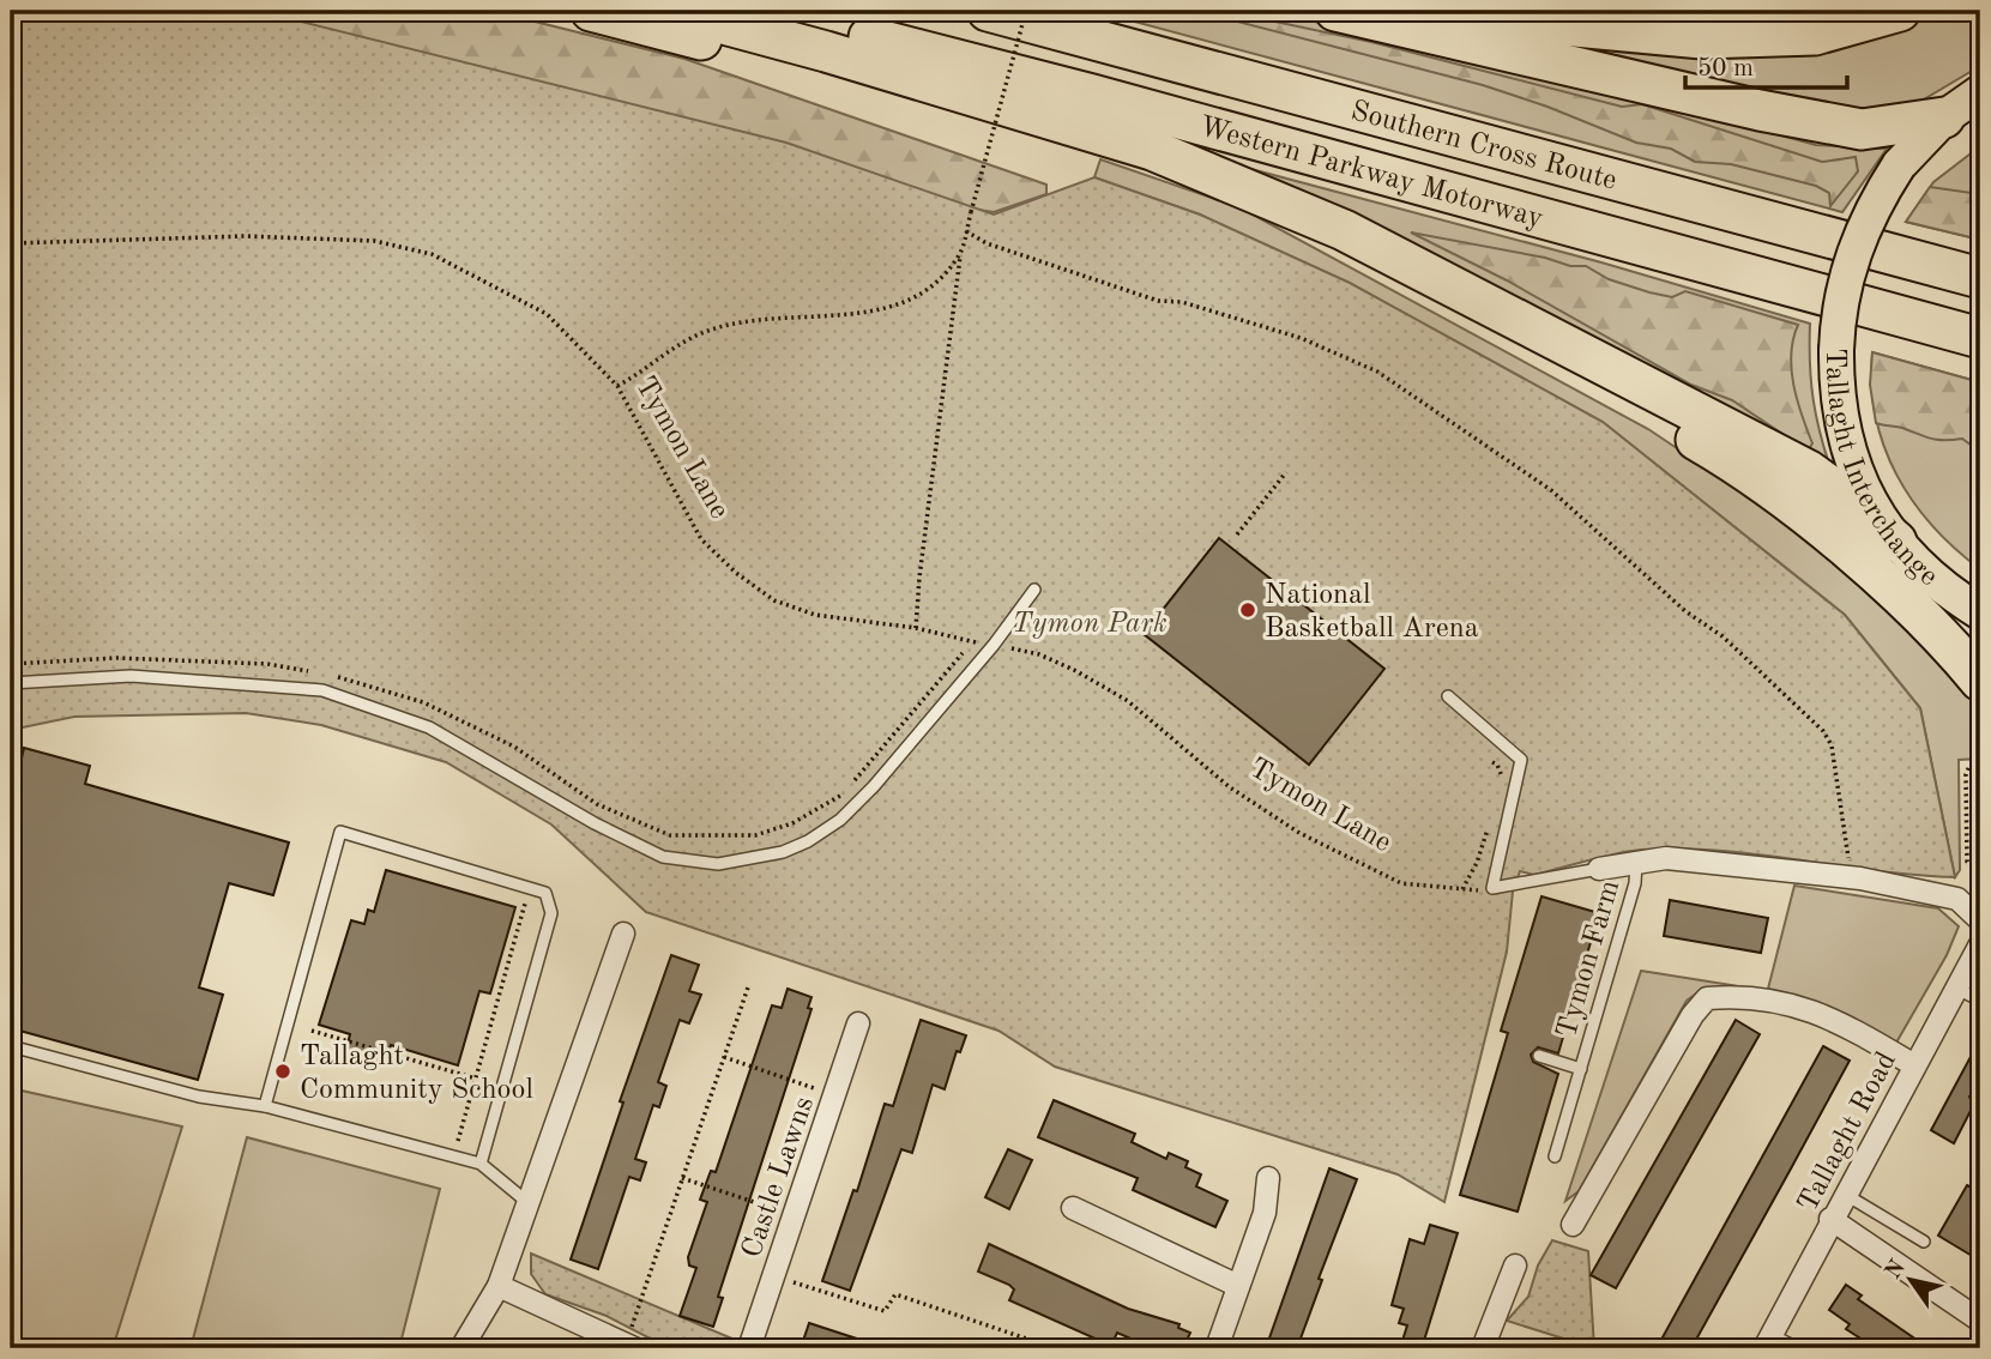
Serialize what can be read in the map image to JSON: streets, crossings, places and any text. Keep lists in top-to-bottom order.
{
  "streets": {
    "highway": ["Southern Cross Route", "Western Parkway Motorway"],
    "main road": ["Tallaght Interchange"],
    "street": ["Tallaght Road", "Castle Lawns"],
    "lane": ["Tymon Farm"],
    "path": ["Tymon Lane"]
  },
  "parks": ["Tymon Park"],
  "places": ["National Basketball Arena", "Tallaght Community School"],
  "scale_bar": "50 m",
  "north": "top left"
}
